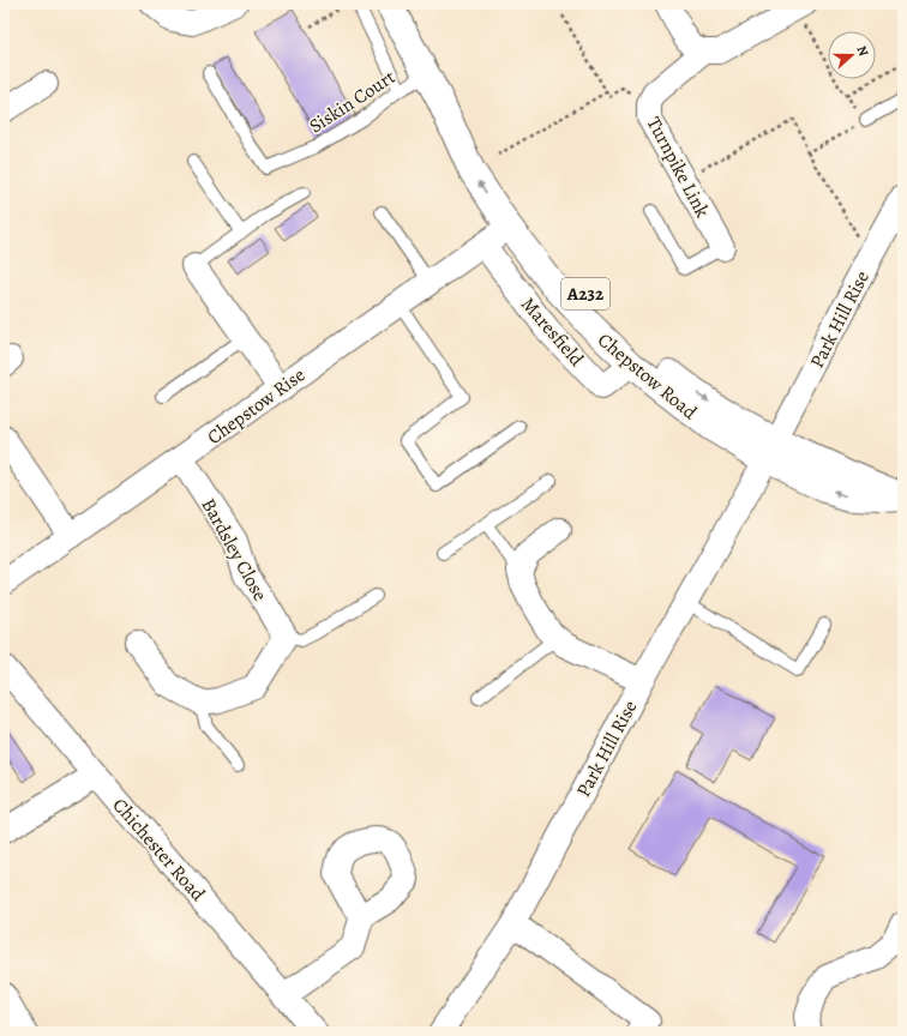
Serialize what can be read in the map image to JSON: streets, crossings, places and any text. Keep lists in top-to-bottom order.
{
  "streets": {
    "highway": ["A232", "Chepstow Road"],
    "street": [
      "Turnpike Link",
      "Park Hill Rise",
      "Maresfield",
      "Chepstow Rise",
      "Bardsley Close",
      "Chichester Road"
    ],
    "lane": ["Siskin Court"]
  },
  "crossings": [
    ["Siskin Court", "Chepstow Road"],
    ["Park Hill Rise", "Chepstow Road"],
    ["Maresfield", "Chepstow Road"],
    ["Maresfield", "Chepstow Rise"],
    ["Chepstow Road", "Chepstow Rise"],
    ["Chepstow Rise", "Bardsley Close"]
  ],
  "north": "right"
}
